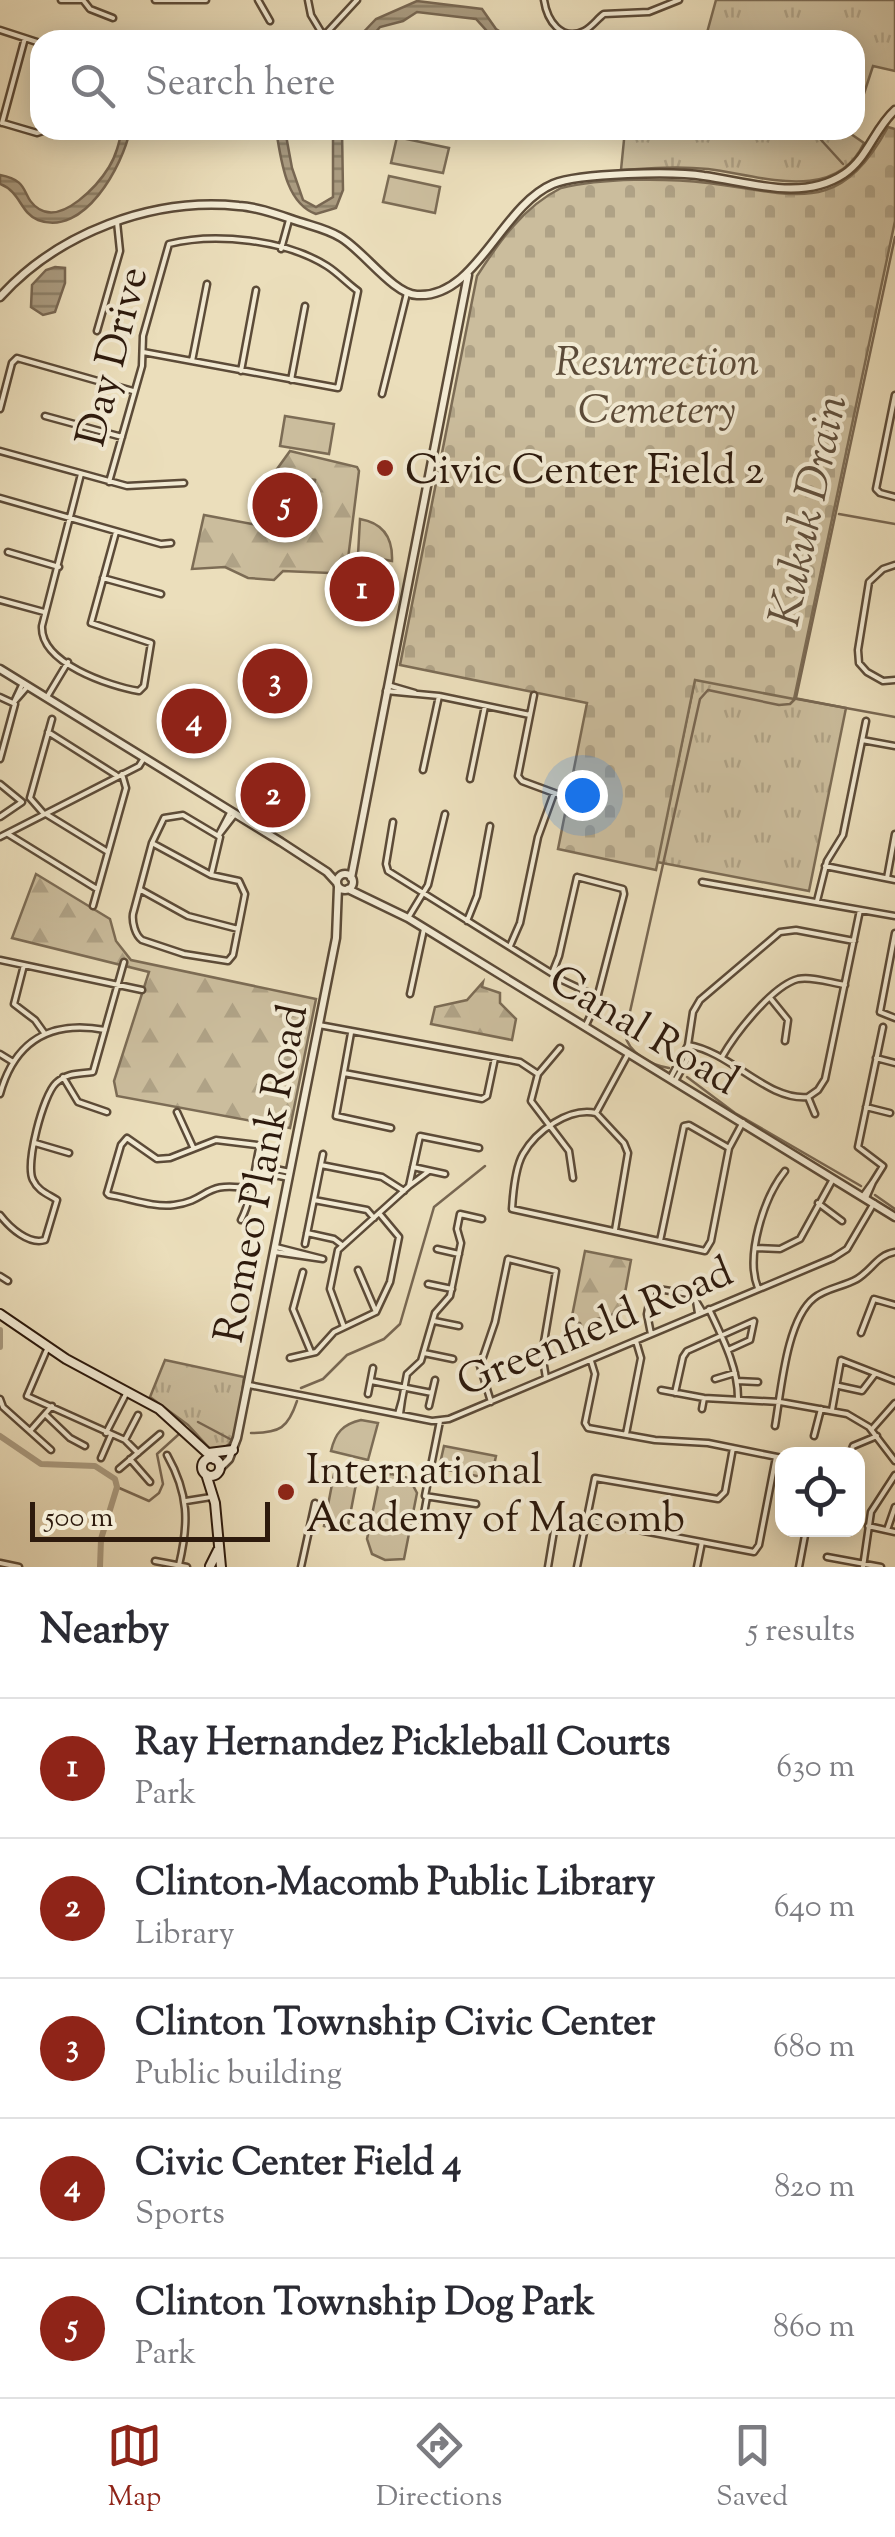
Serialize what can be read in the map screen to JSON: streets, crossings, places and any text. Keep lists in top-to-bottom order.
{
  "streets": {
    "main road": ["Romeo Plank Road"],
    "street": ["Day Drive", "Canal Road", "Greenfield Road"]
  },
  "crossings": [
    ["Canal Road", "Romeo Plank Road"],
    ["Canal Road", "Greenfield Road"],
    ["Romeo Plank Road", "Greenfield Road"]
  ],
  "water": ["Kukuk Drain"],
  "parks": ["Resurrection Cemetery"],
  "places": ["Civic Center Field 2", "International Academy of Macomb"],
  "scale_bar": "500 m",
  "page": {
    "search": "Search here",
    "pins": [
      "5",
      "1",
      "3",
      "4",
      "2"
    ],
    "scale": "500 m",
    "heading": ["Nearby", "5 results"],
    "list": [
      {
        "mark": "1",
        "name": "Ray Hernandez Pickleball Courts",
        "note": "Park",
        "value": "630 m"
      },
      {
        "mark": "2",
        "name": "Clinton-Macomb Public Library",
        "note": "Library",
        "value": "640 m"
      },
      {
        "mark": "3",
        "name": "Clinton Township Civic Center",
        "note": "Public building",
        "value": "680 m"
      },
      {
        "mark": "4",
        "name": "Civic Center Field 4",
        "note": "Sports",
        "value": "820 m"
      },
      {
        "mark": "5",
        "name": "Clinton Township Dog Park",
        "note": "Park",
        "value": "860 m"
      }
    ],
    "nav": ["Map", "Directions", "Saved"]
  }
}
